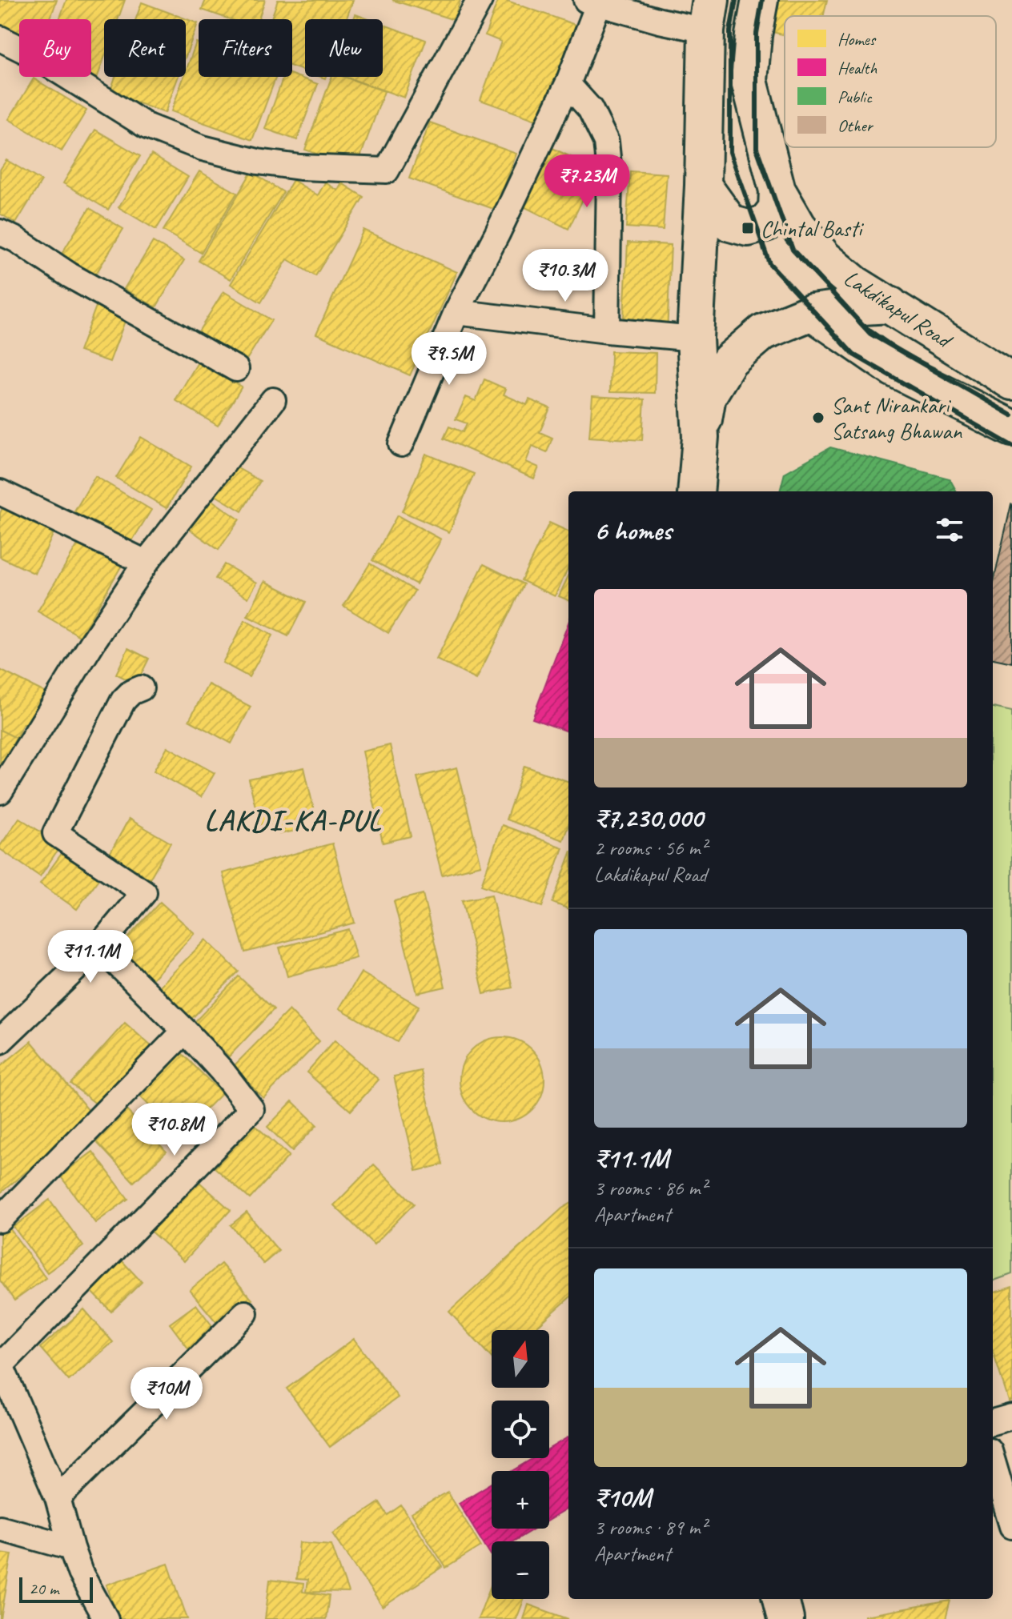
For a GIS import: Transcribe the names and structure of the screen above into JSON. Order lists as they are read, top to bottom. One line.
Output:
{"streets":{"highway":["Lakdikapul Road"]},"districts":["LAKDI-KA-PUL"],"places":{"transit":["Chintal Basti"],"other":["Sant Nirankari Satsang Bhawan"]},"legend":["Homes","Health","Public","Other"],"scale_bar":"20 m","north":"top","page":{"chip":["Buy","Rent","Filters","New"],"price":["₹7.23M","₹10.3M","₹9.5M","₹11.1M","₹10.8M","₹10M"],"heading":"6 homes","list":[{"name":"₹7,230,000","note":"2 rooms · 56 m² · Lakdikapul Road"},{"name":"₹11.1M","note":"3 rooms · 86 m² · Apartment"},{"name":"₹10M","note":"3 rooms · 89 m² · Apartment"}],"map_buttons":["+","−"],"scale":"20 m"}}
